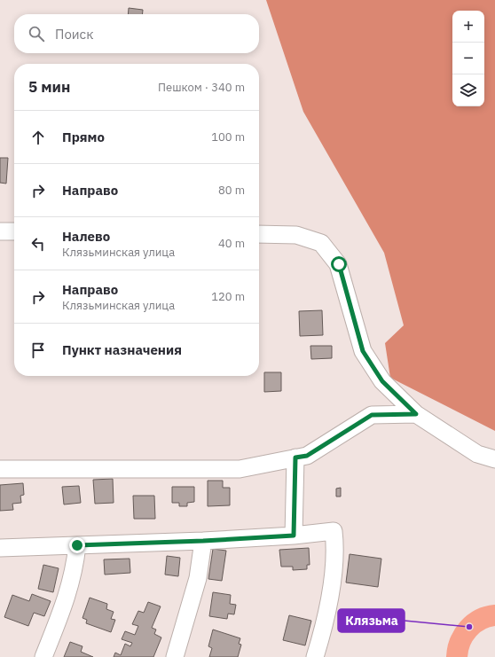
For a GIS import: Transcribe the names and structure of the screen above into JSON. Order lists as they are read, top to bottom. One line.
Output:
{"places":["Клязьма"],"page":{"map_buttons":["+","−"],"search":"Поиск","heading":["5 мин","Пешком · 340 m"],"list":[["Прямо","100 m"],["Направо","80 m"],["Налево","Клязьминская улица","40 m"],["Направо","Клязьминская улица","120 m"],"Пункт назначения"]}}
